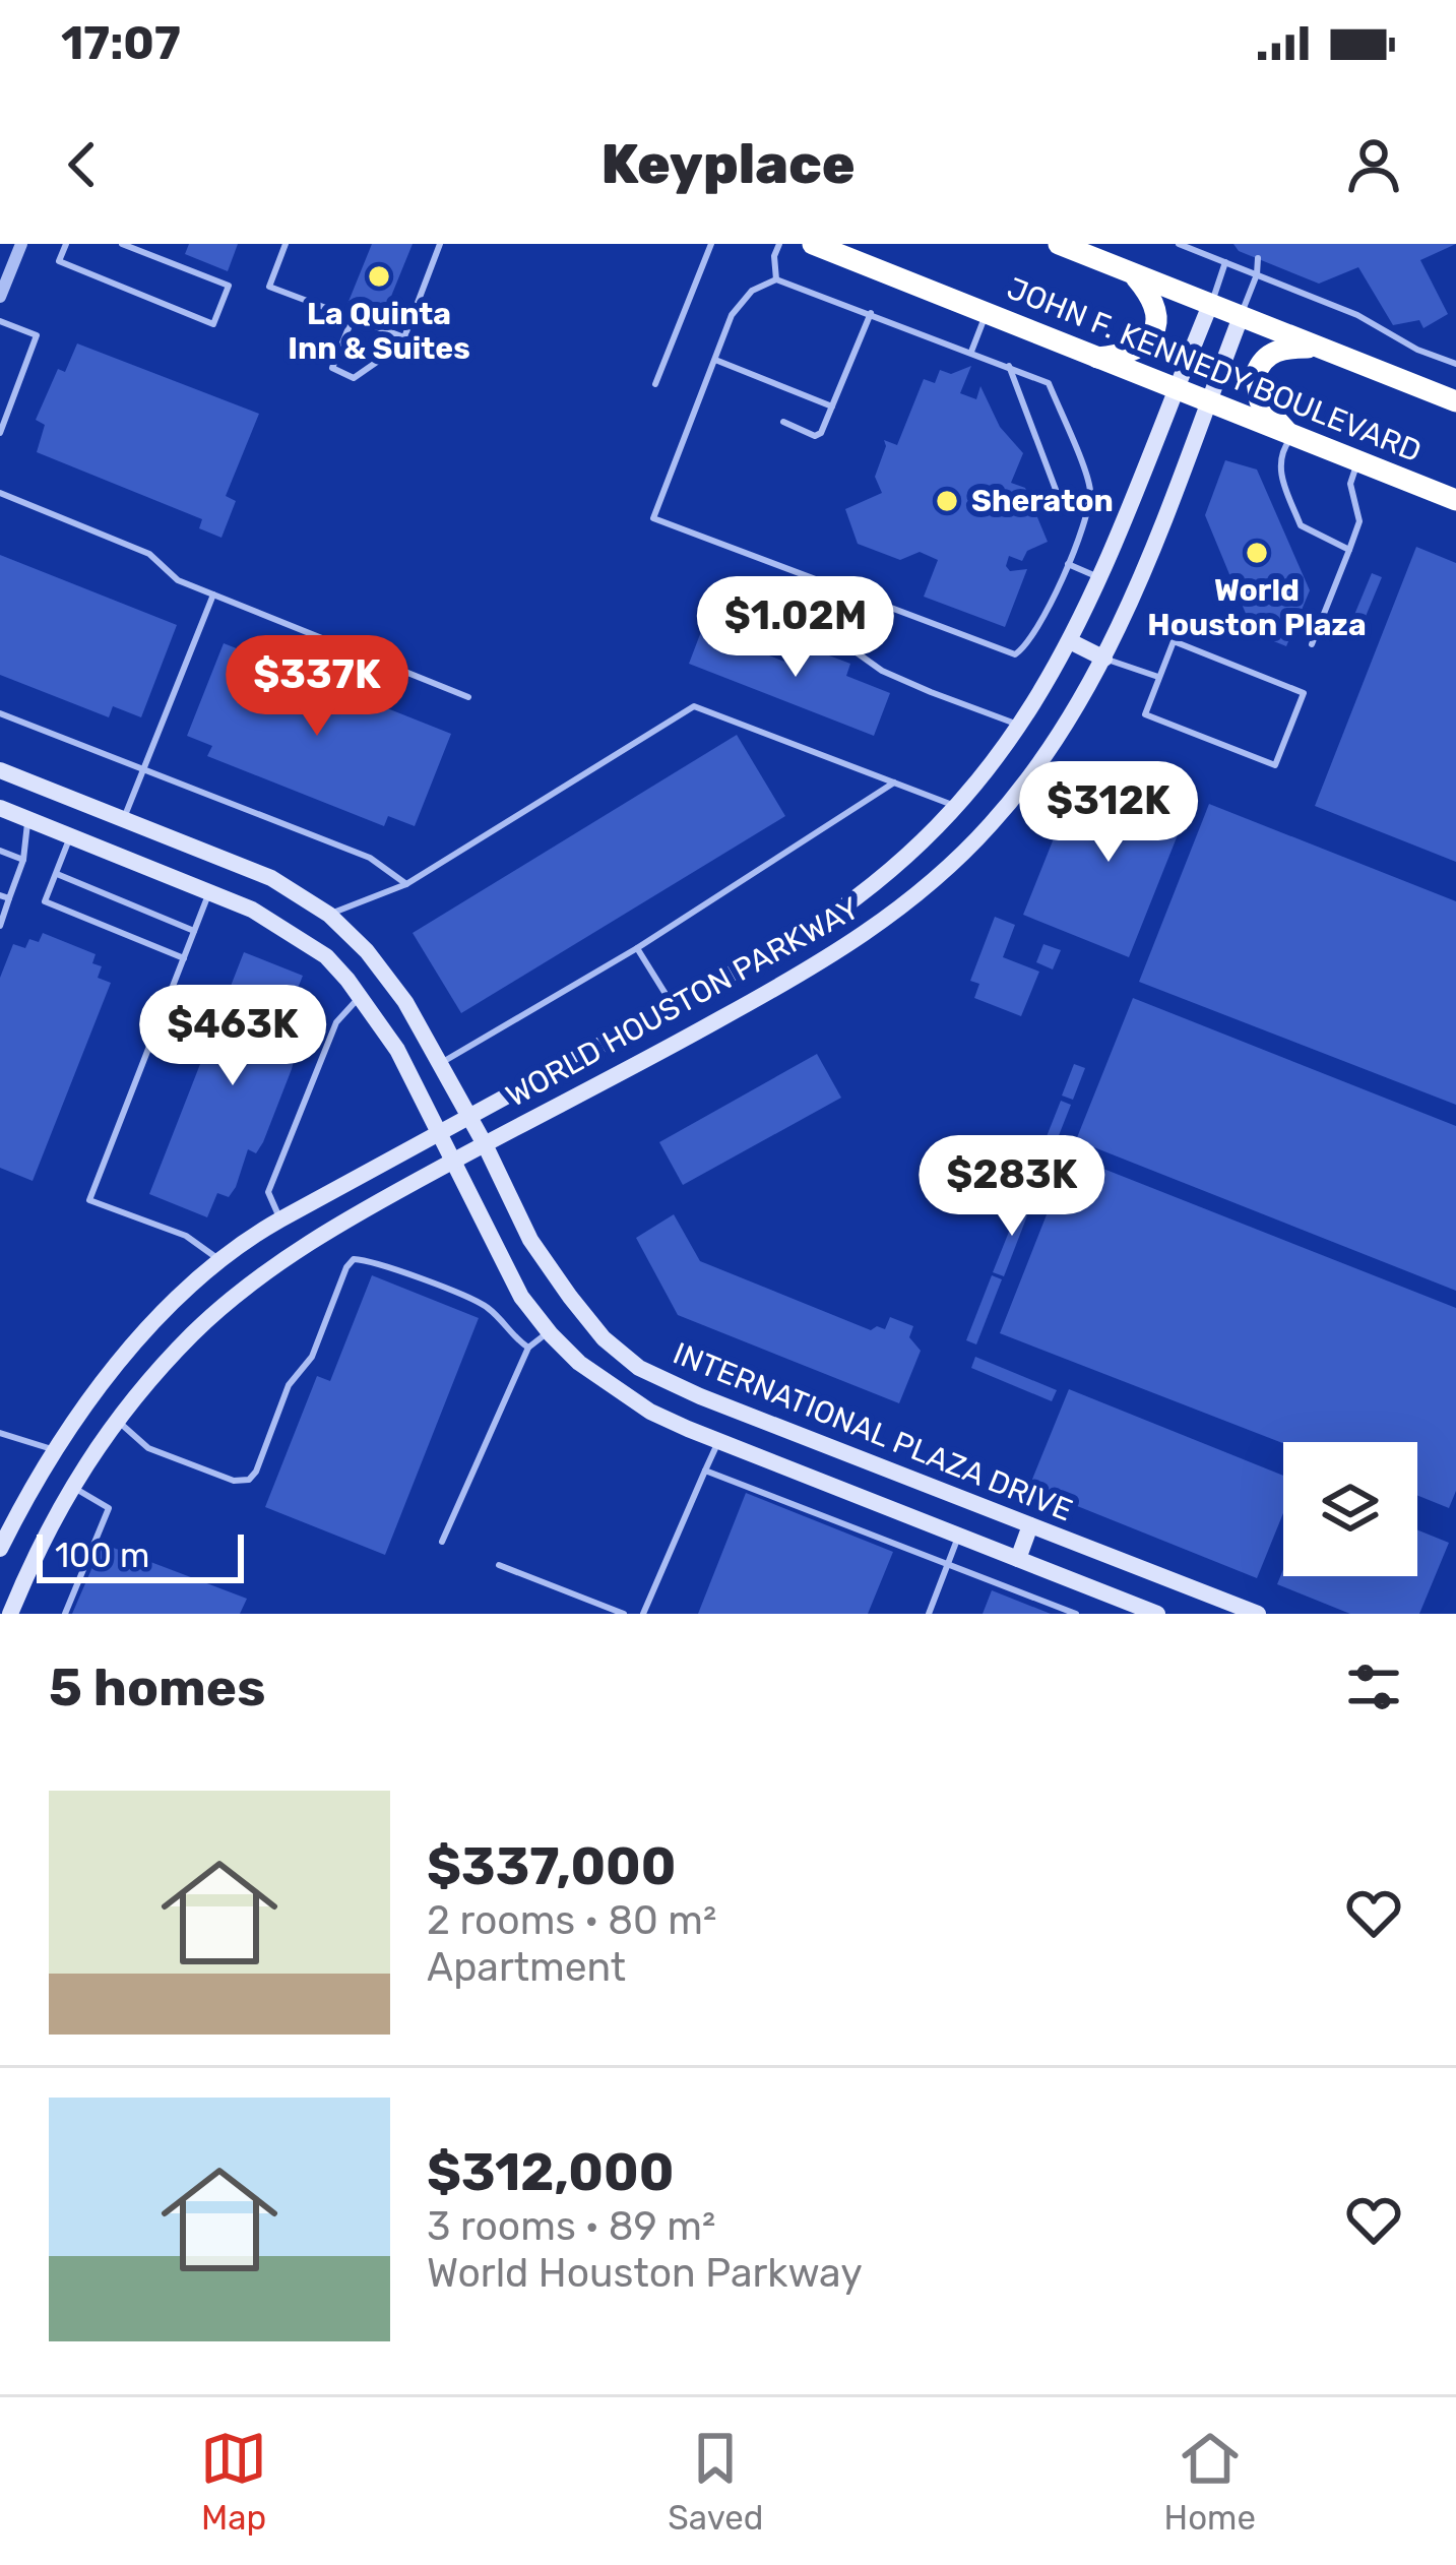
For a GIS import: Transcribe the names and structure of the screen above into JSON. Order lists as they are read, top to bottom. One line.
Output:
{"streets":{"highway":["JOHN F. KENNEDY BOULEVARD"],"street":["WORLD HOUSTON PARKWAY","INTERNATIONAL PLAZA DRIVE"]},"crossings":[["JOHN F. KENNEDY BOULEVARD","WORLD HOUSTON PARKWAY"],["WORLD HOUSTON PARKWAY","INTERNATIONAL PLAZA DRIVE"]],"places":["La Quinta Inn & Suites","Sheraton","World Houston Plaza"],"scale_bar":"100 m","page":{"status":"17:07","header":"Keyplace","price":["$1.02M","$337K","$312K","$463K","$283K"],"scale":"100 m","heading":"5 homes","list":[{"name":"$337,000","note":"2 rooms · 80 m² · Apartment"},{"name":"$312,000","note":"3 rooms · 89 m² · World Houston Parkway"}],"tabs":["Map","Saved","Home"]}}
